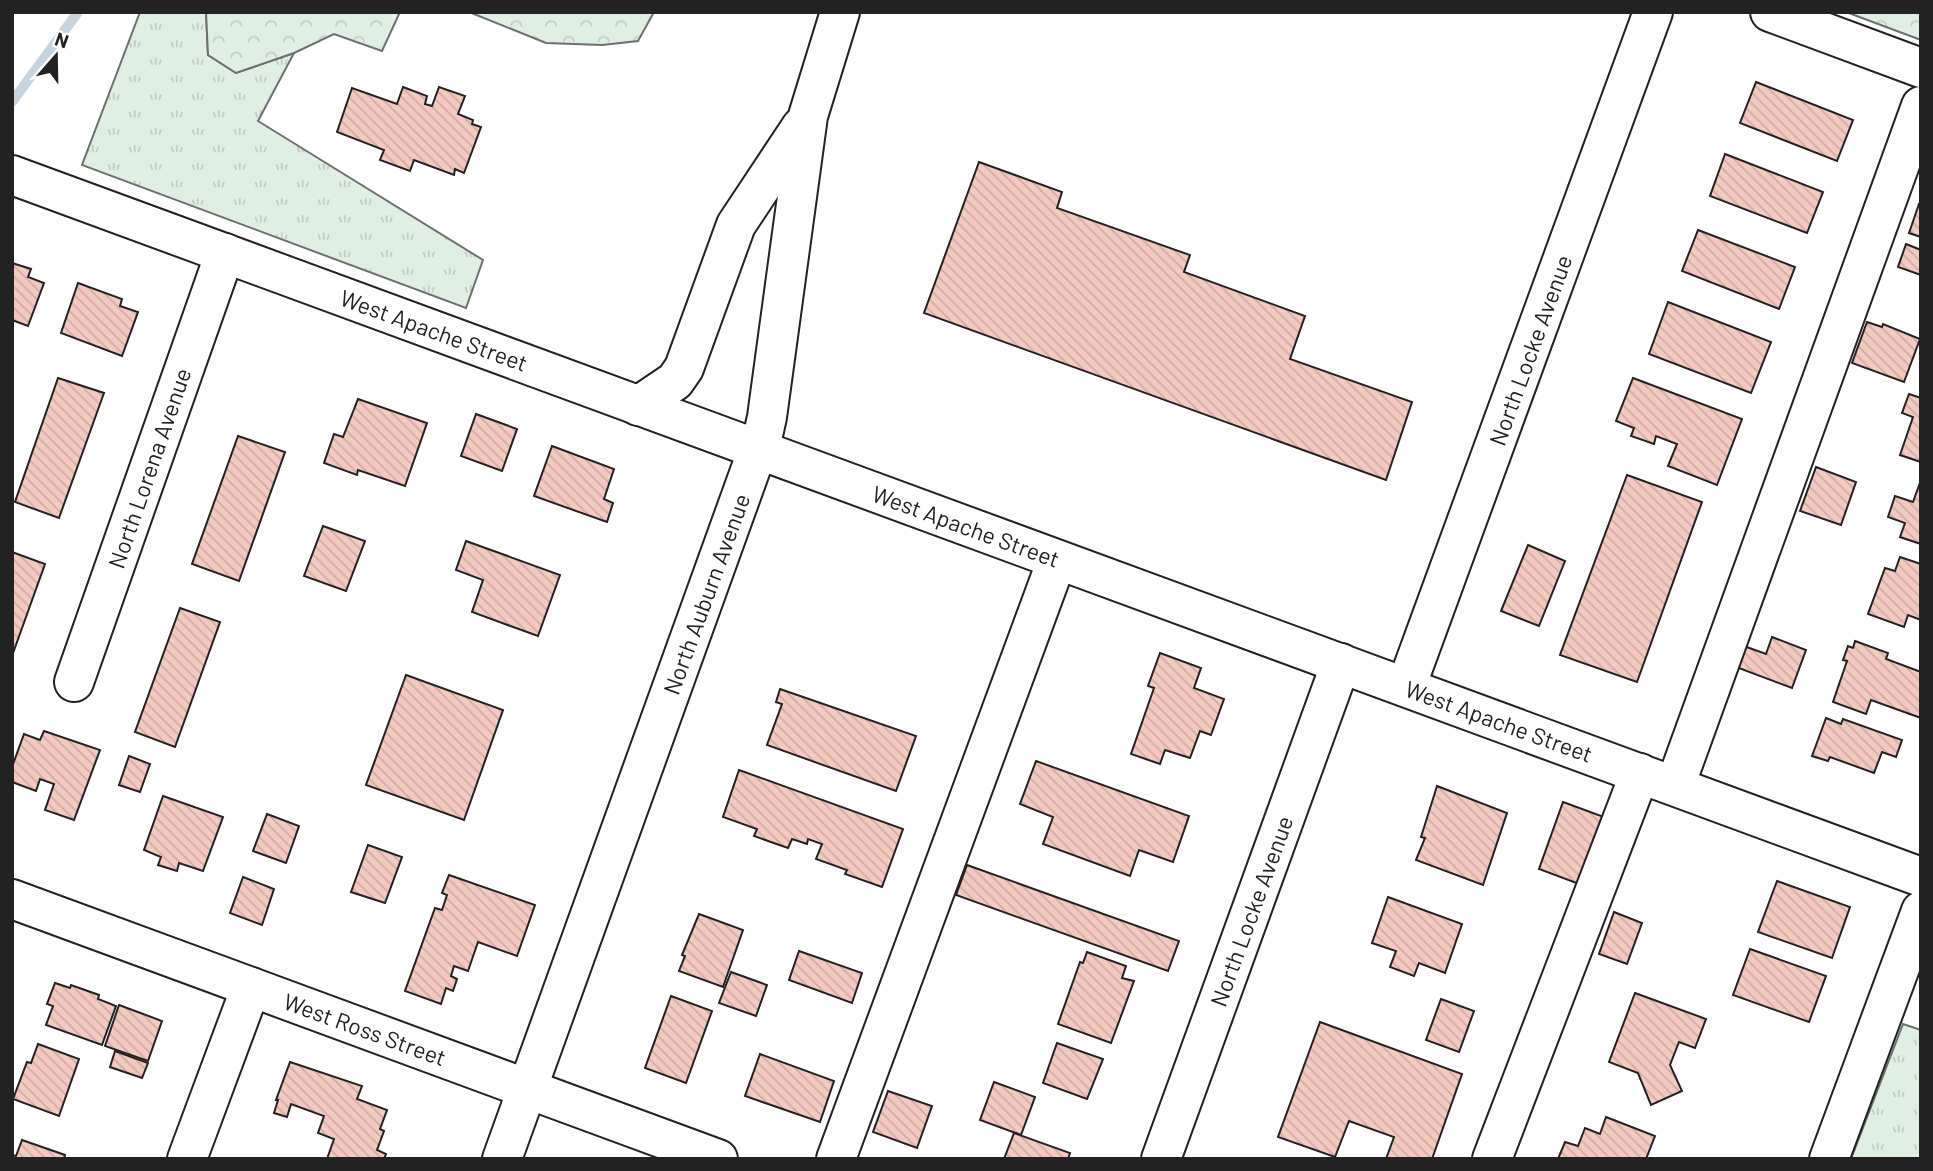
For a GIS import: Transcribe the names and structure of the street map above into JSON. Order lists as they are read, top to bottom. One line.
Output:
{"streets":{"main road":["West Apache Street","North Locke Avenue","North Lorena Avenue","North Auburn Avenue","West Ross Street"]},"crossings":[["West Apache Street","North Locke Avenue"],["West Apache Street","North Lorena Avenue"],["West Apache Street","North Auburn Avenue"],["North Auburn Avenue","West Ross Street"]],"north":"top"}
